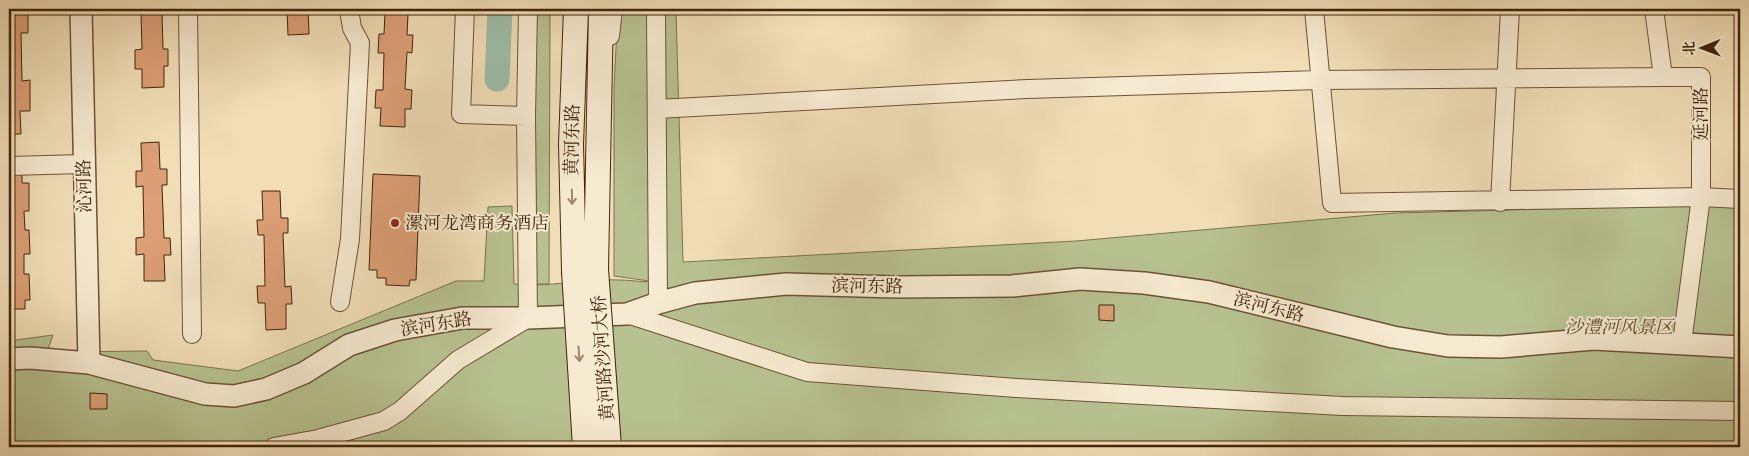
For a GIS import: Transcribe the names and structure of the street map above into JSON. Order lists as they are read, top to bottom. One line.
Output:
{"streets":{"main road":["黄河东路","黄河路沙河大桥"],"street":["延河路","沁河路","滨河东路"]},"crossings":[["黄河东路","黄河路沙河大桥"],["沁河路","滨河东路"]],"parks":["沙澧河风景区"],"places":["漯河龙湾商务酒店"],"north":"left"}
